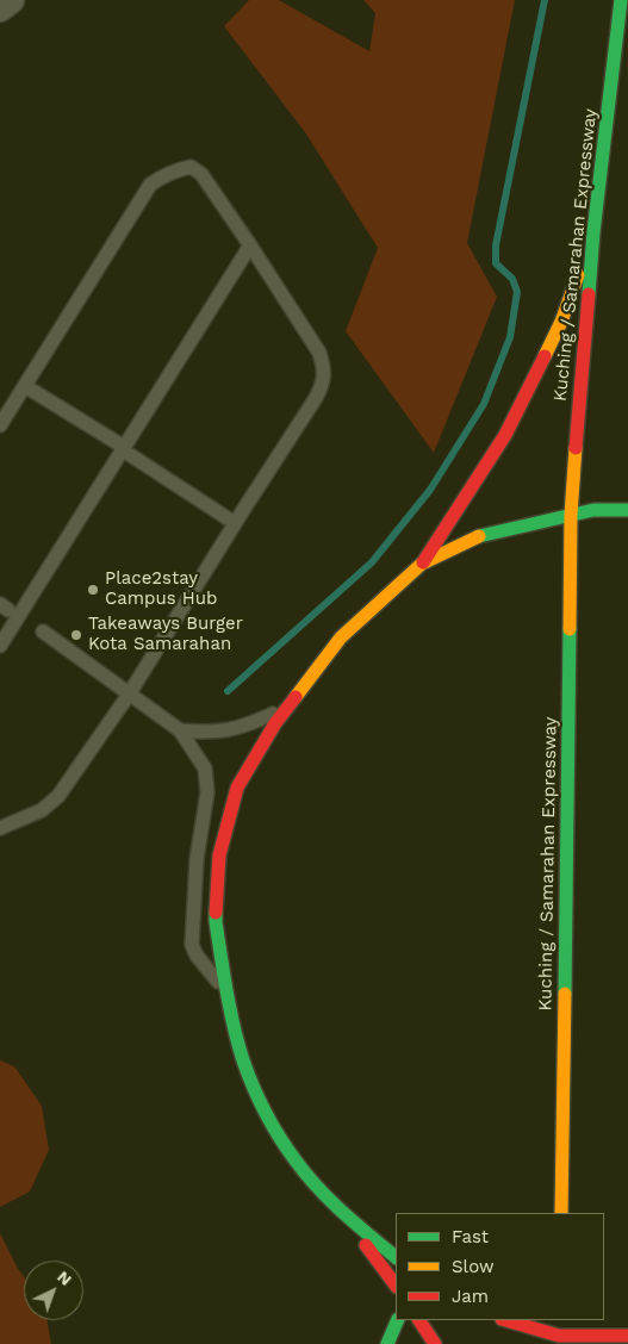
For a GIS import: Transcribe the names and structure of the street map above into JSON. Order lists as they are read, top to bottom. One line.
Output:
{"streets":{"main road":["Kuching / Samarahan Expressway"]},"places":["Place2stay Campus Hub","Takeaways Burger Kota Samarahan"],"legend":["Fast","Slow","Jam"],"north":"top right"}
